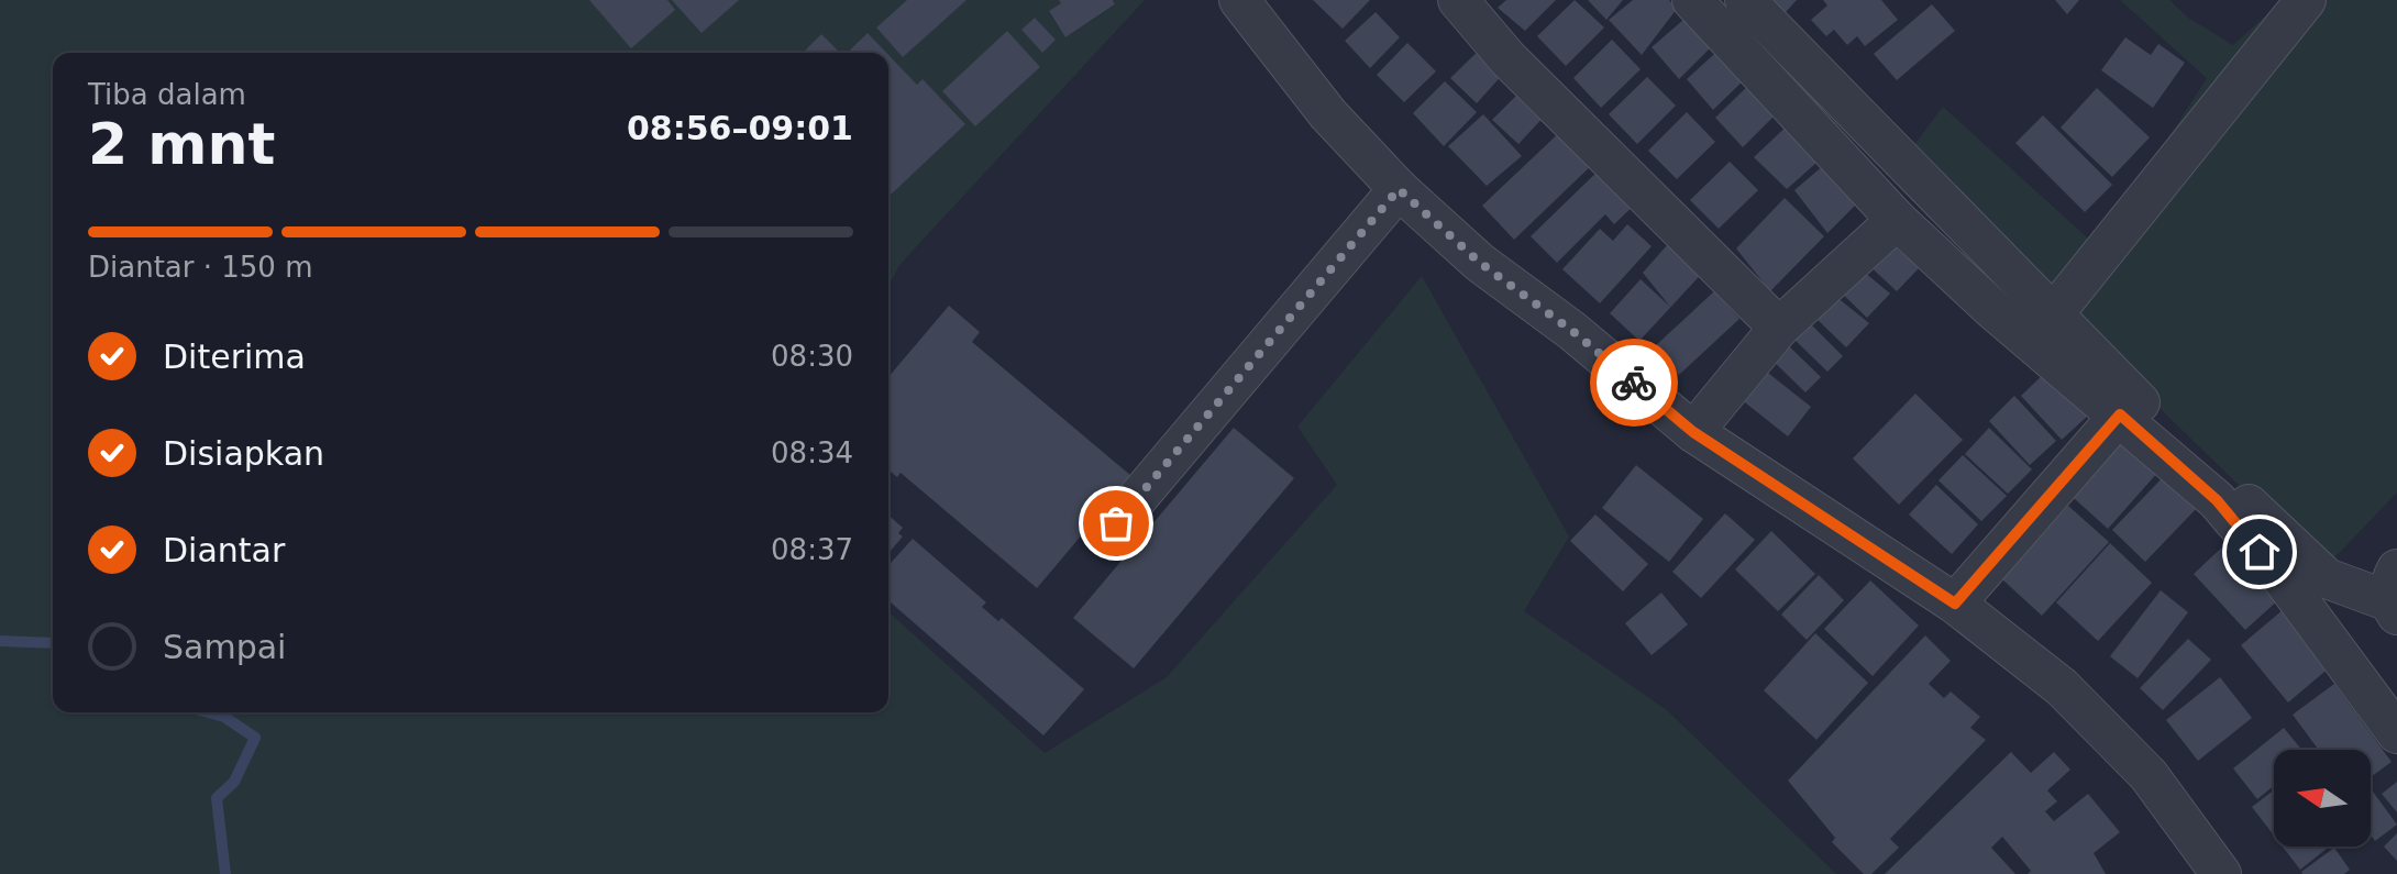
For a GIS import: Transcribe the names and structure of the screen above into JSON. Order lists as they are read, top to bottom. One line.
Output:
{"north":"left","page":{"heading":["2 mnt","Tiba dalam","08:56–09:01"],"bar":"Diantar · 150 m","list":[["Diterima","08:30"],["Disiapkan","08:34"],["Diantar","08:37"],"Sampai"]}}
